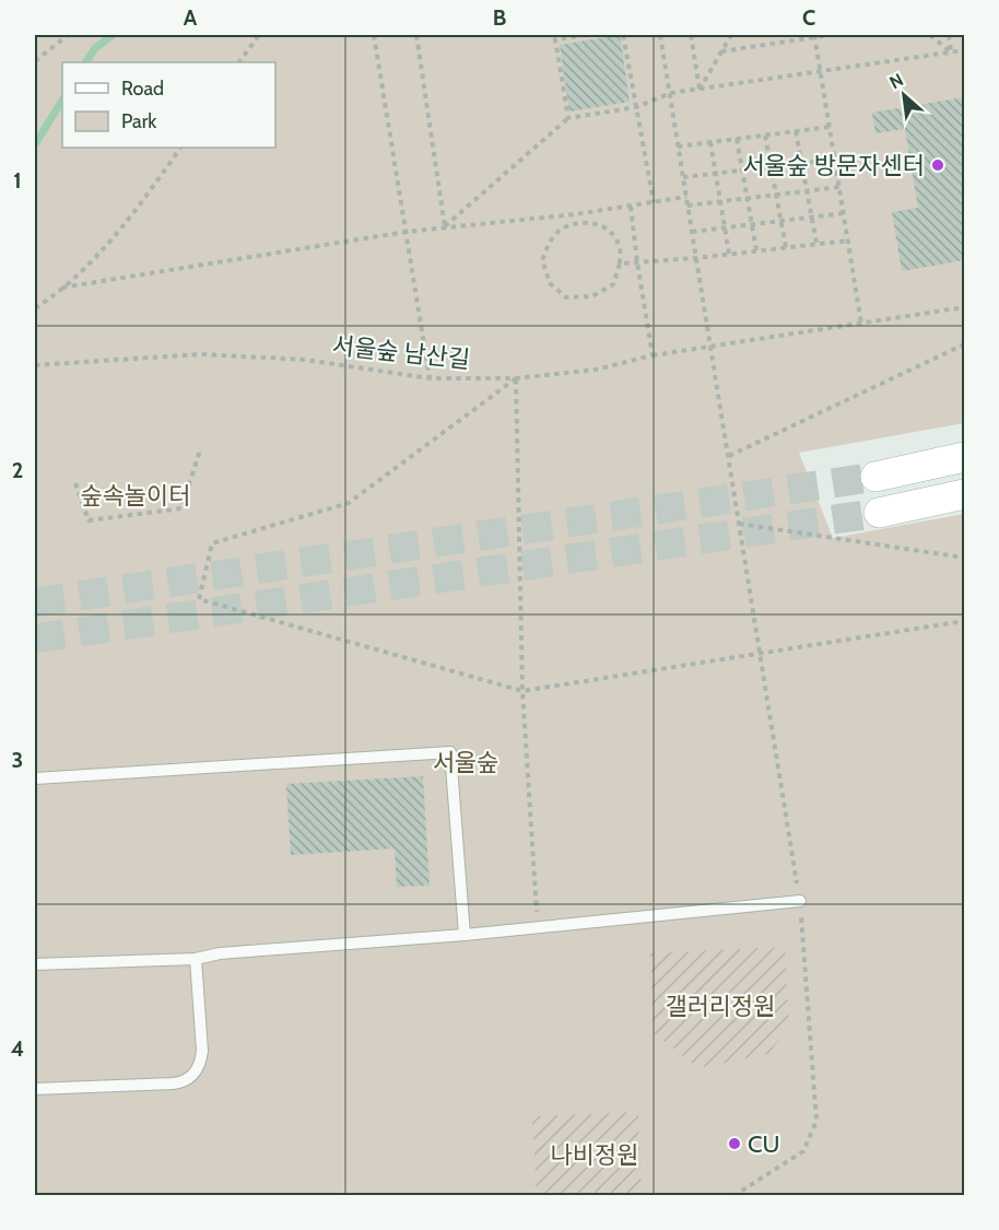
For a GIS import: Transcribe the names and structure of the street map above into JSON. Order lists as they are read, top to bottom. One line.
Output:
{"streets":{"path":["서울숲 남산길"]},"parks":["숲속놀이터","서울숲","갤러리정원","나비정원"],"places":["서울숲 방문자센터","CU"],"legend":["Road","Park"],"north":"top left","grid":{"columns":["A","B","C"],"rows":["1","2","3","4"]}}
